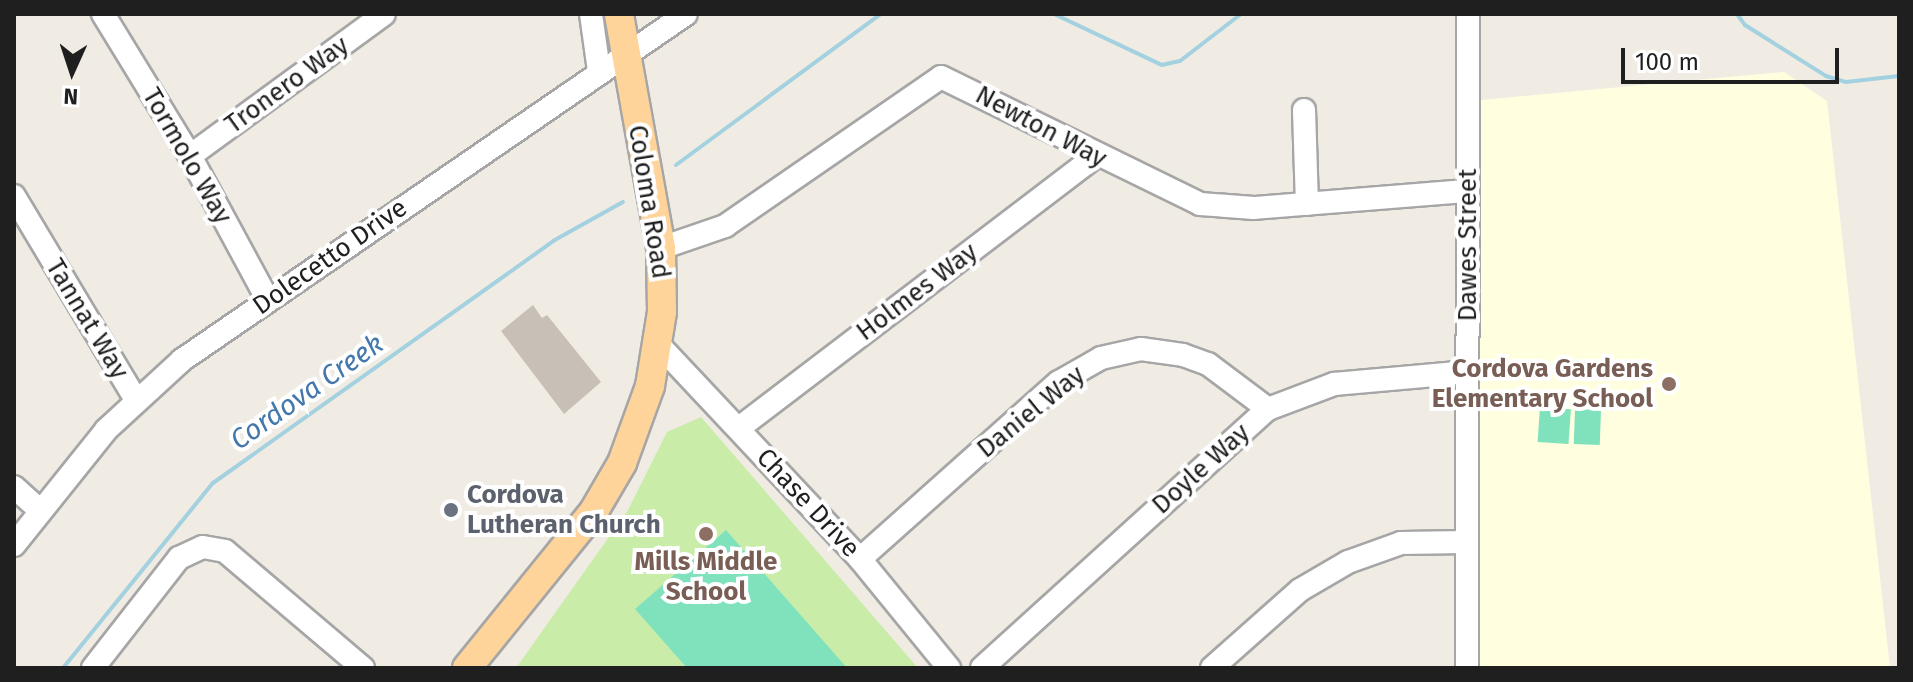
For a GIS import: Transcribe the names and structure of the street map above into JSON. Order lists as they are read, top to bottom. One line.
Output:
{"streets":{"main road":["Coloma Road"],"street":["Tronero Way","Newton Way","Tormolo Way","Dawes Street","Dolecetto Drive","Holmes Way","Tannat Way","Daniel Way","Doyle Way","Chase Drive"]},"crossings":[["Tronero Way","Tormolo Way"],["Newton Way","Coloma Road"],["Newton Way","Dawes Street"],["Newton Way","Holmes Way"],["Tormolo Way","Dolecetto Drive"],["Coloma Road","Dolecetto Drive"],["Coloma Road","Chase Drive"],["Dawes Street","Doyle Way"],["Dolecetto Drive","Tannat Way"],["Holmes Way","Chase Drive"],["Daniel Way","Doyle Way"],["Daniel Way","Chase Drive"]],"water":["Cordova Creek"],"places":["Cordova Gardens Elementary School","Cordova Lutheran Church","Mills Middle School"],"scale_bar":"100 m","north":"bottom"}
